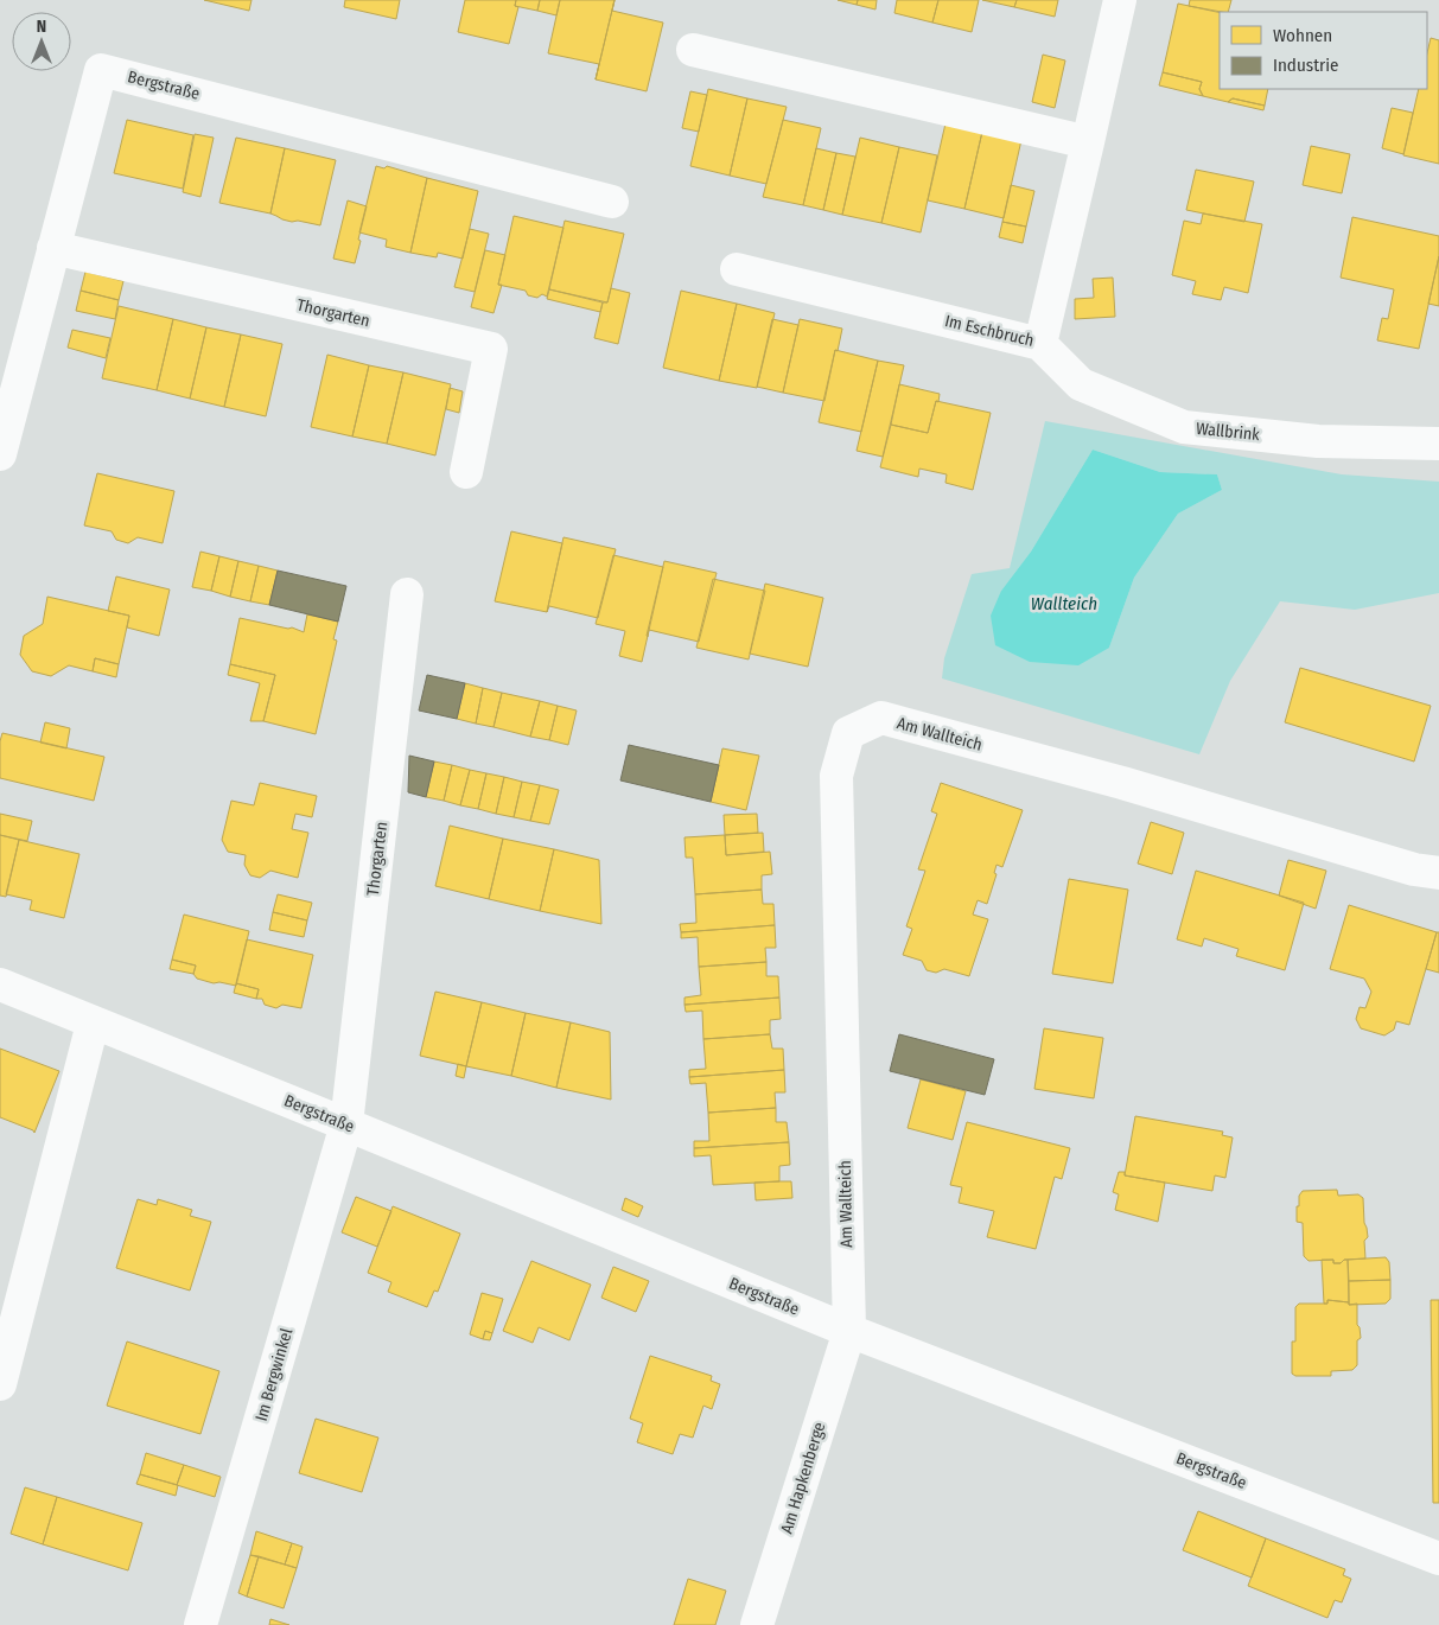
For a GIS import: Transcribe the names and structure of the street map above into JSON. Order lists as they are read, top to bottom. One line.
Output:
{"streets":{"street":["Bergstraße","Thorgarten","Im Eschbruch","Wallbrink","Am Wallteich","Im Bergwinkel","Am Hapkenberge"]},"crossings":[["Bergstraße","Thorgarten"],["Bergstraße","Am Wallteich"],["Bergstraße","Im Bergwinkel"],["Bergstraße","Am Hapkenberge"],["Thorgarten","Im Bergwinkel"],["Im Eschbruch","Wallbrink"],["Am Wallteich","Am Hapkenberge"]],"water":["Wallteich"],"legend":["Wohnen","Industrie"],"north":"top"}
